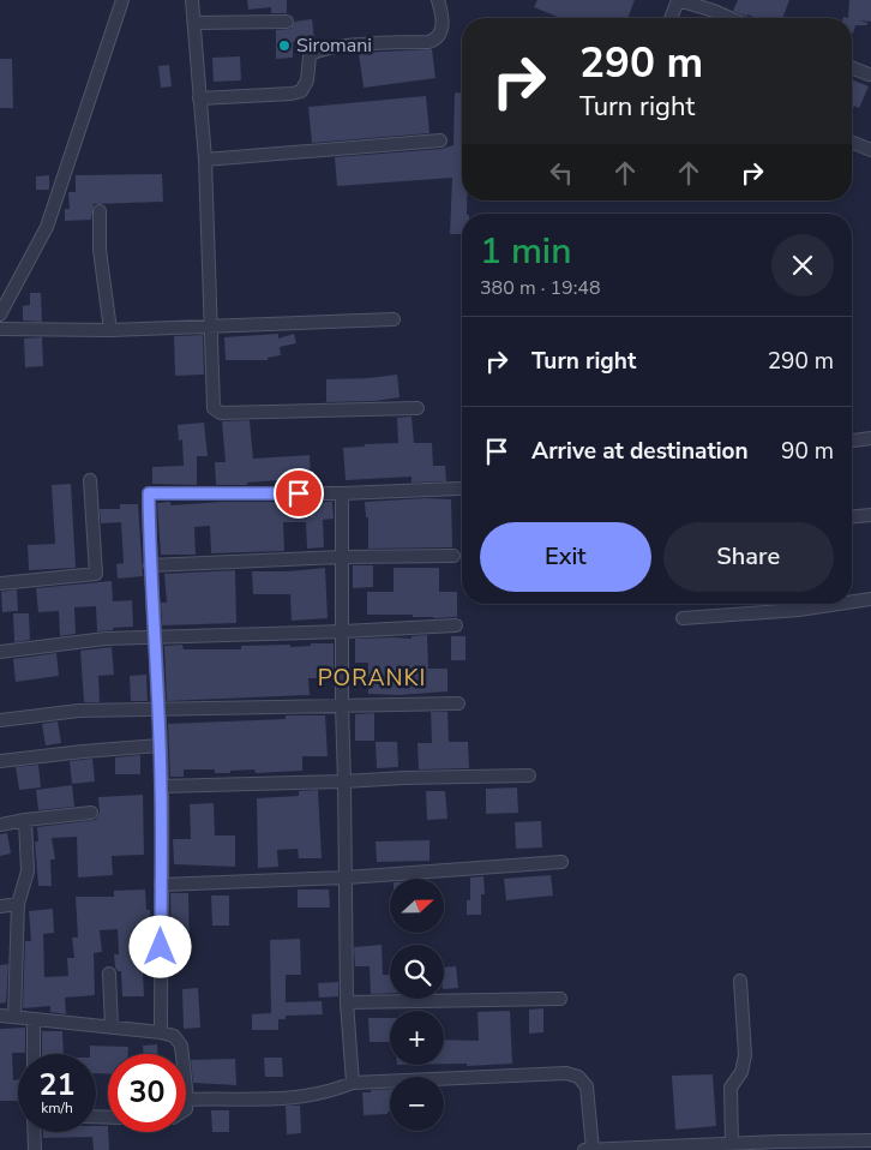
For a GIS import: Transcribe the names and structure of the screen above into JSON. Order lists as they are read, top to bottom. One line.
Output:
{"districts":["PORANKI"],"places":["Siromani"],"north":"right","page":{"turn":["290 m","Turn right"],"heading":["1 min","380 m · 19:48"],"list":[{"name":"Turn right","value":"290 m"},{"name":"Arrive at destination","value":"90 m"}],"buttons":["Exit","Share"],"map_buttons":["+","−"],"speed":"21 km/h","limit":"30"}}
